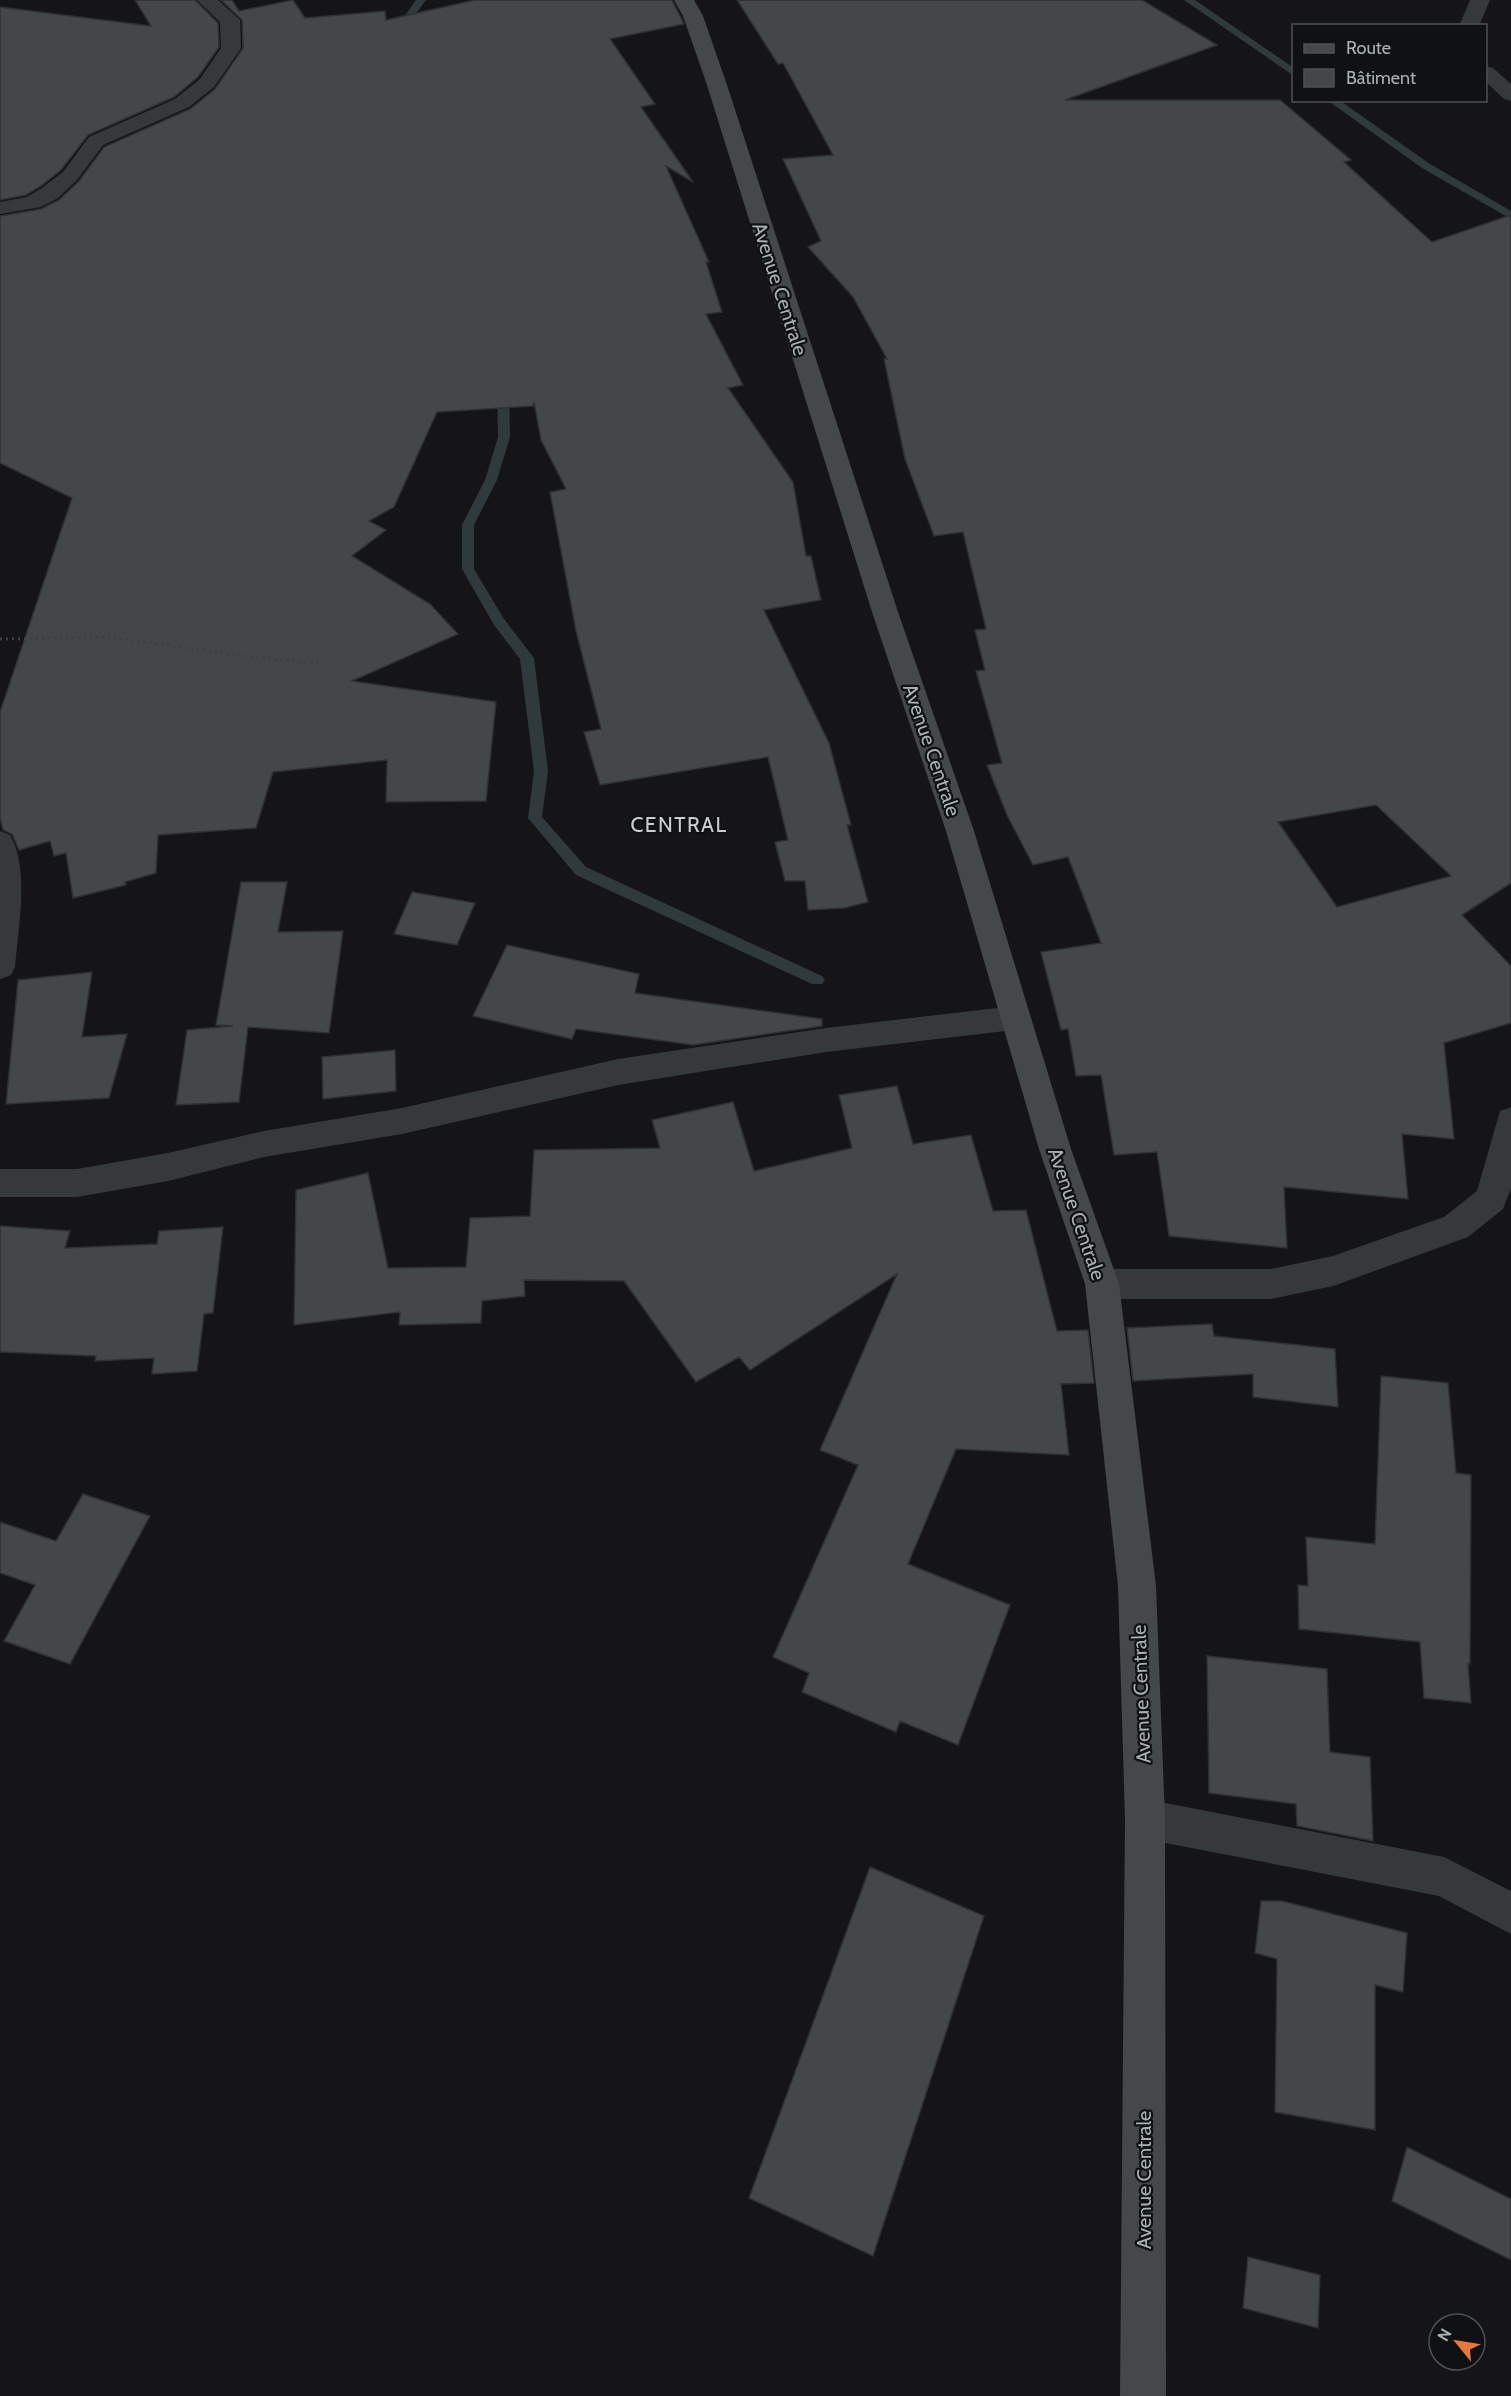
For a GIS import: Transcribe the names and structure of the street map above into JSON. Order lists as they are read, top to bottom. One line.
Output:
{"streets":{"street":["Avenue Centrale"]},"districts":["CENTRAL"],"legend":["Route","Bâtiment"],"north":"top left"}
